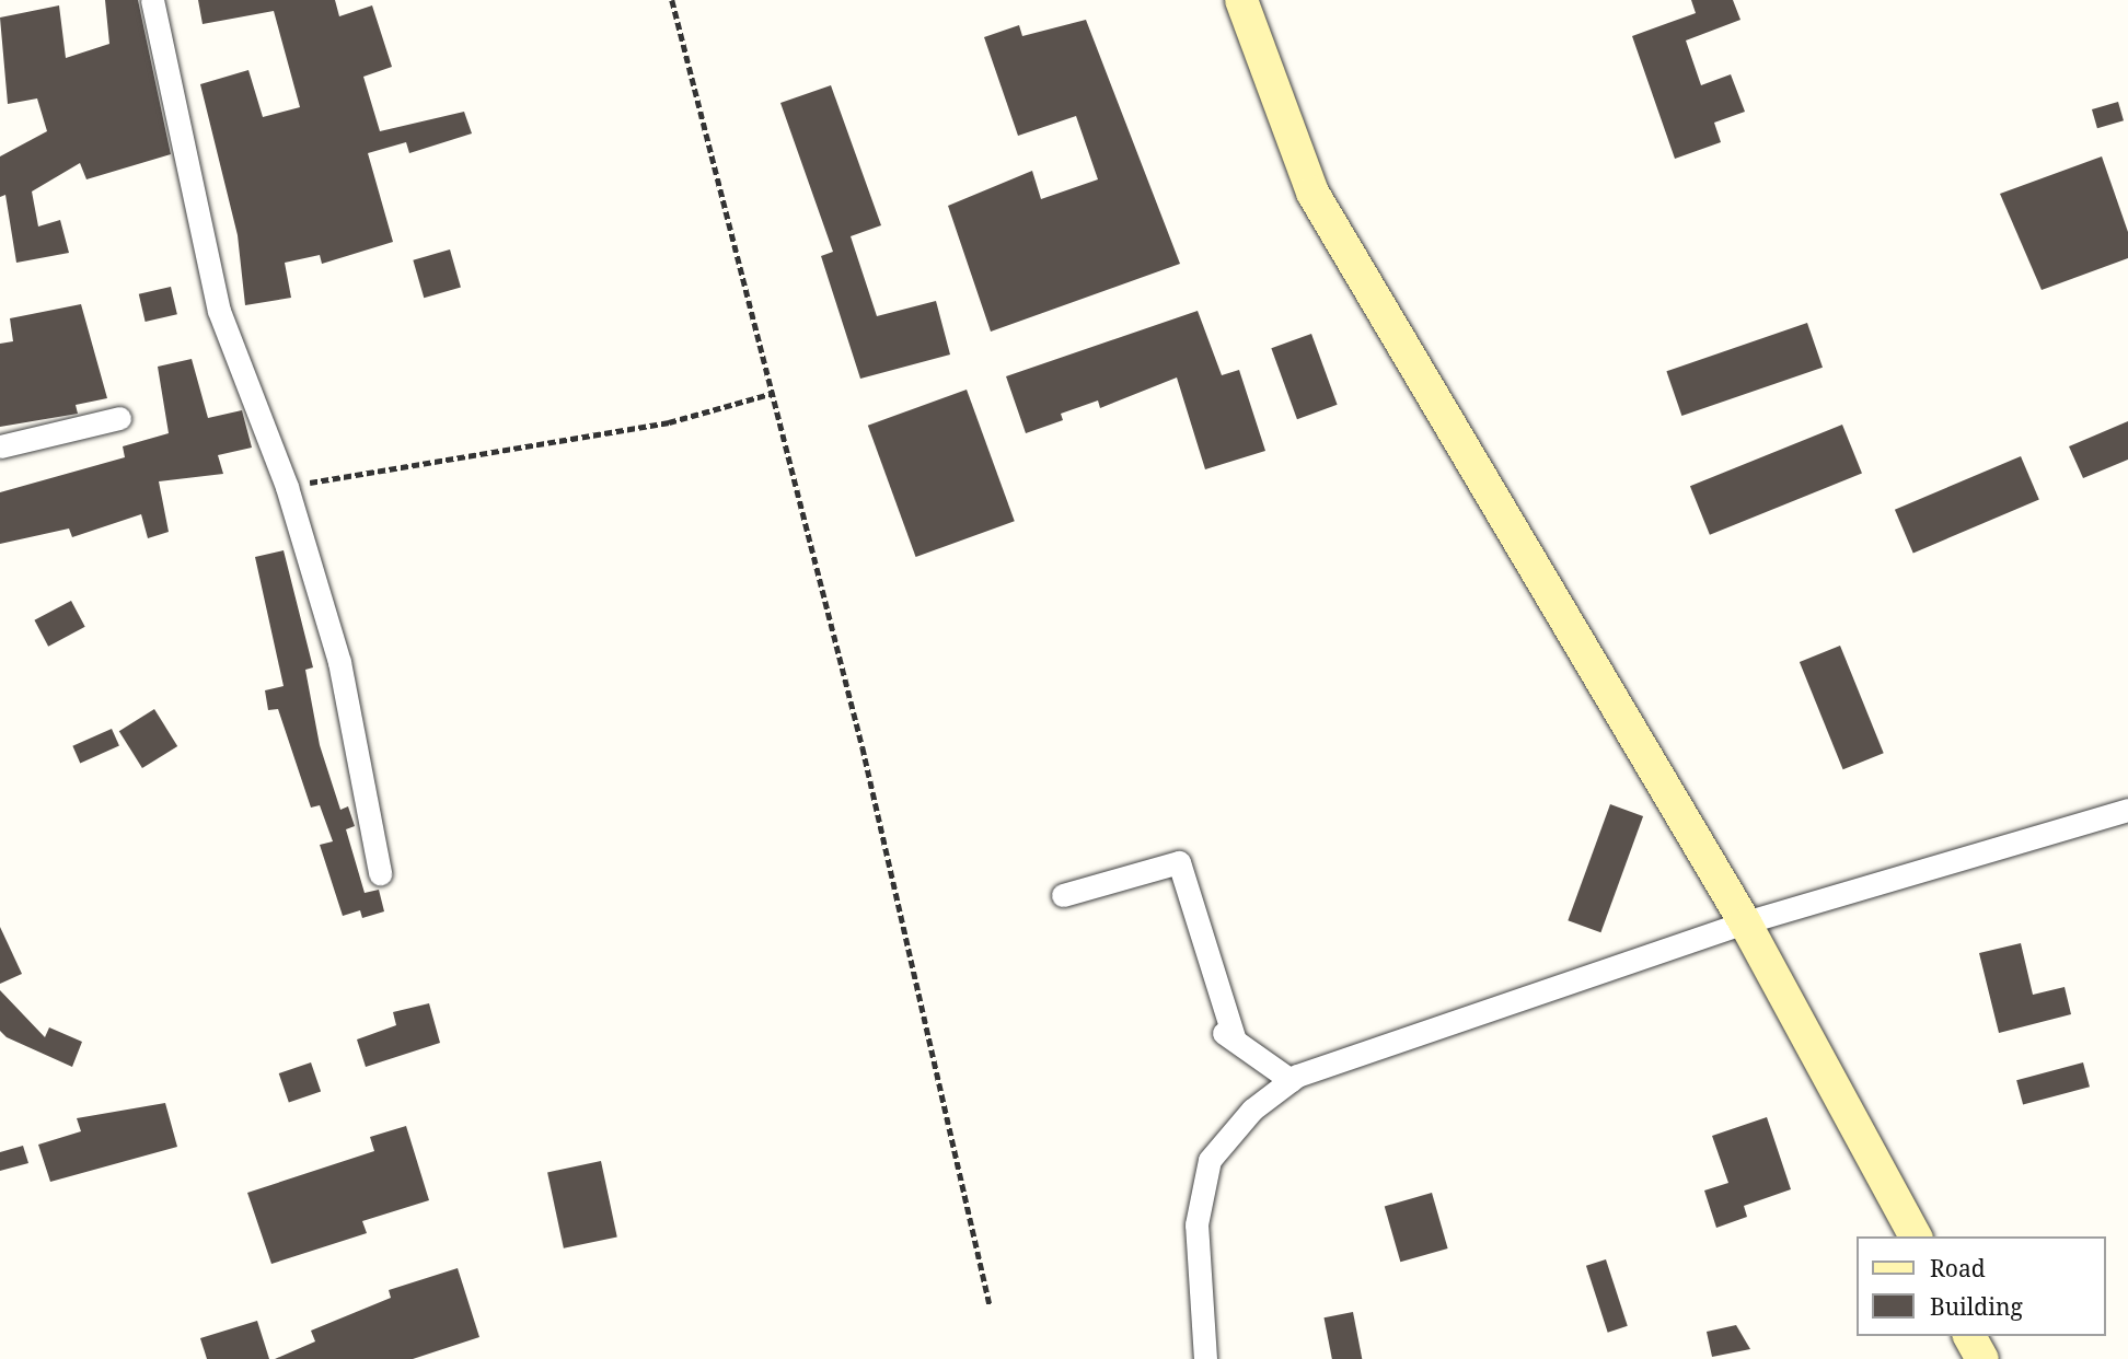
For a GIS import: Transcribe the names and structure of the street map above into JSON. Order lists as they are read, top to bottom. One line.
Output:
{"legend":["Road","Building"]}
